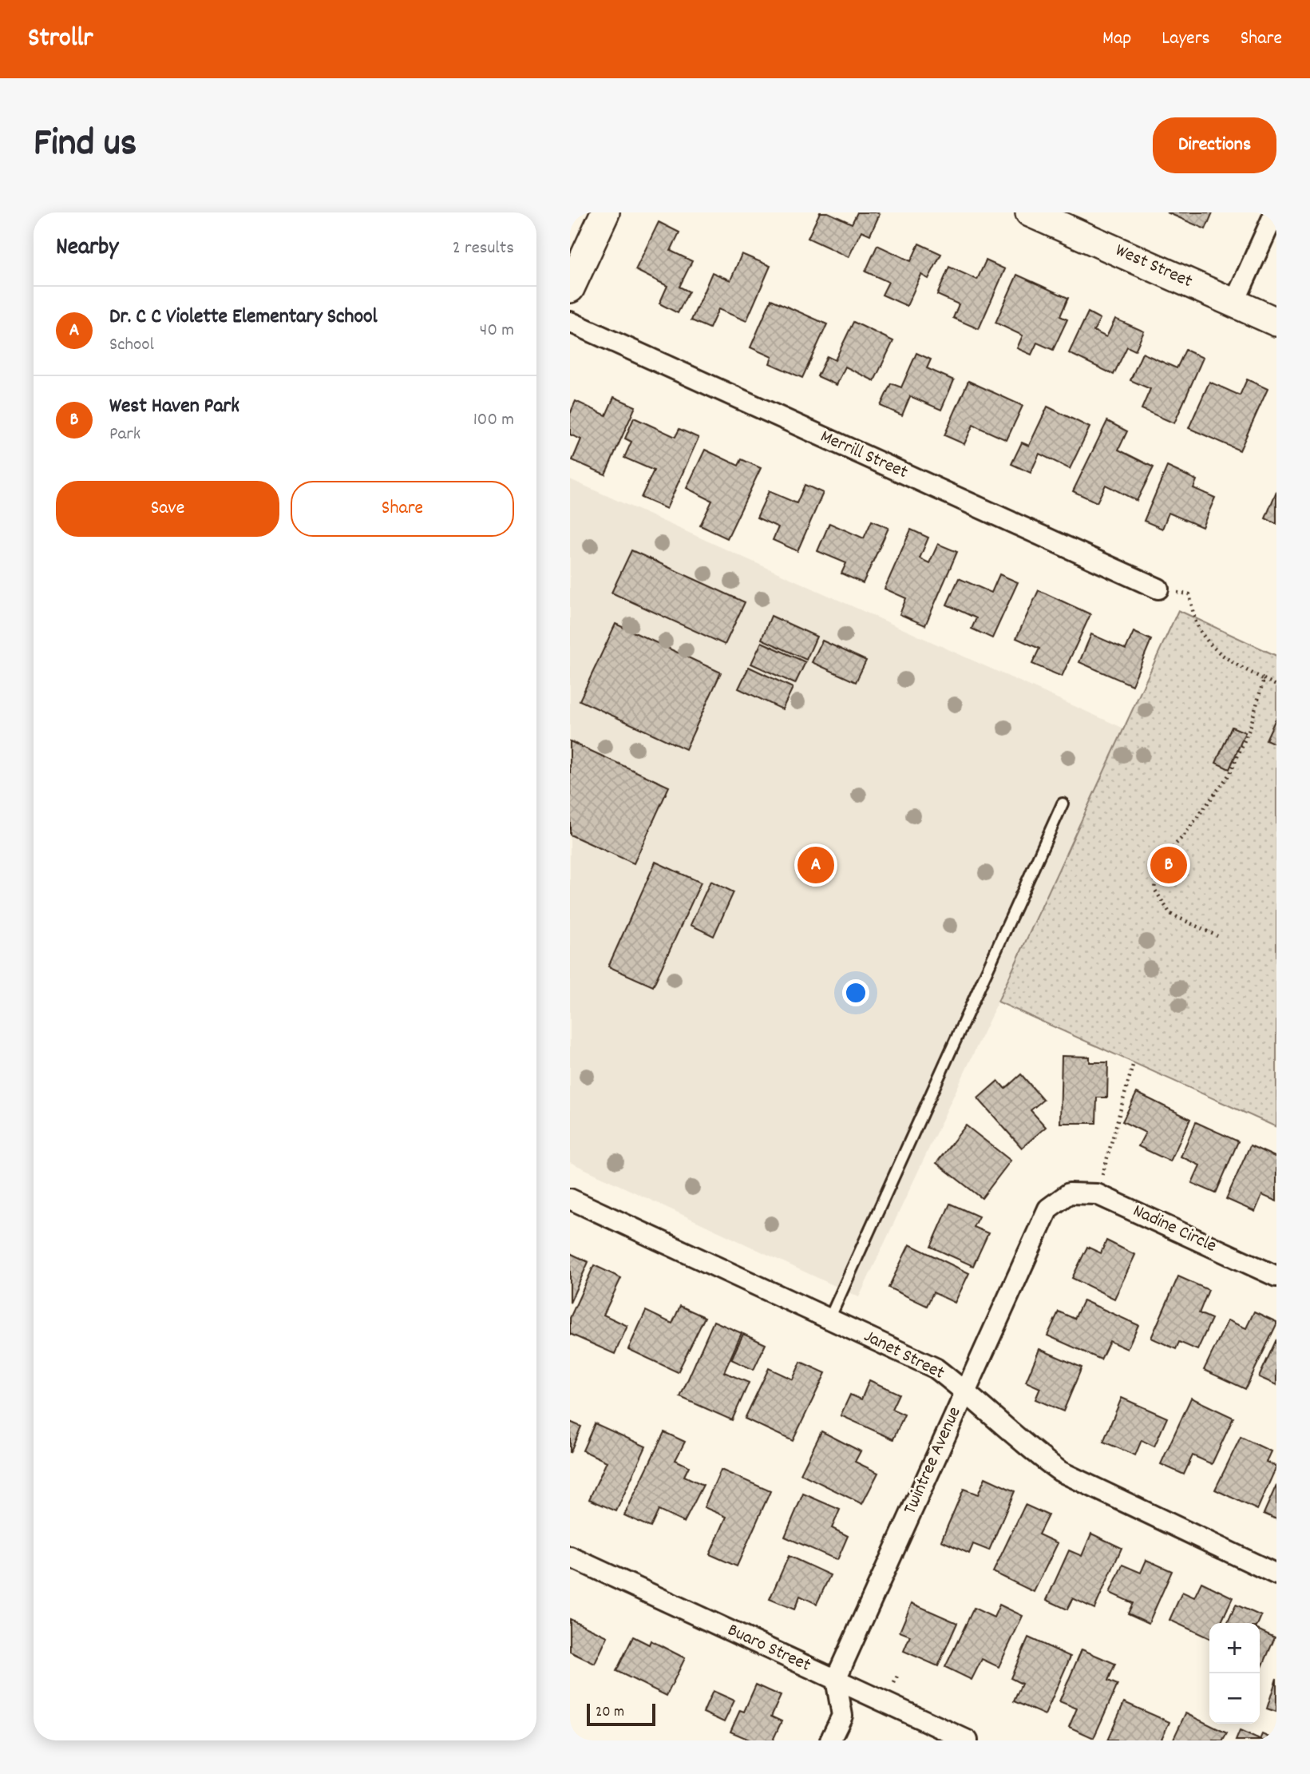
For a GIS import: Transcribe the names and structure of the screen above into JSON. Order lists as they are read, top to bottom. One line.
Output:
{"streets":{"main road":["West Street"],"street":["Merrill Street","Nadine Circle","Janet Street","Twintree Avenue","Buaro Street"]},"crossings":[["Nadine Circle","Twintree Avenue"],["Janet Street","Twintree Avenue"],["Twintree Avenue","Buaro Street"]],"scale_bar":"20 m","page":{"header":"Strollr","nav":["Map","Layers","Share"],"title":"Find us","buttons":["Directions",["Save","Share"]],"heading":["Nearby","2 results"],"list":[{"mark":"A","name":"Dr. C C Violette Elementary School","note":"School","value":"40 m"},{"mark":"B","name":"West Haven Park","note":"Park","value":"100 m"}],"pins":["A","B"],"map_buttons":["+","−"],"scale":"20 m"}}
